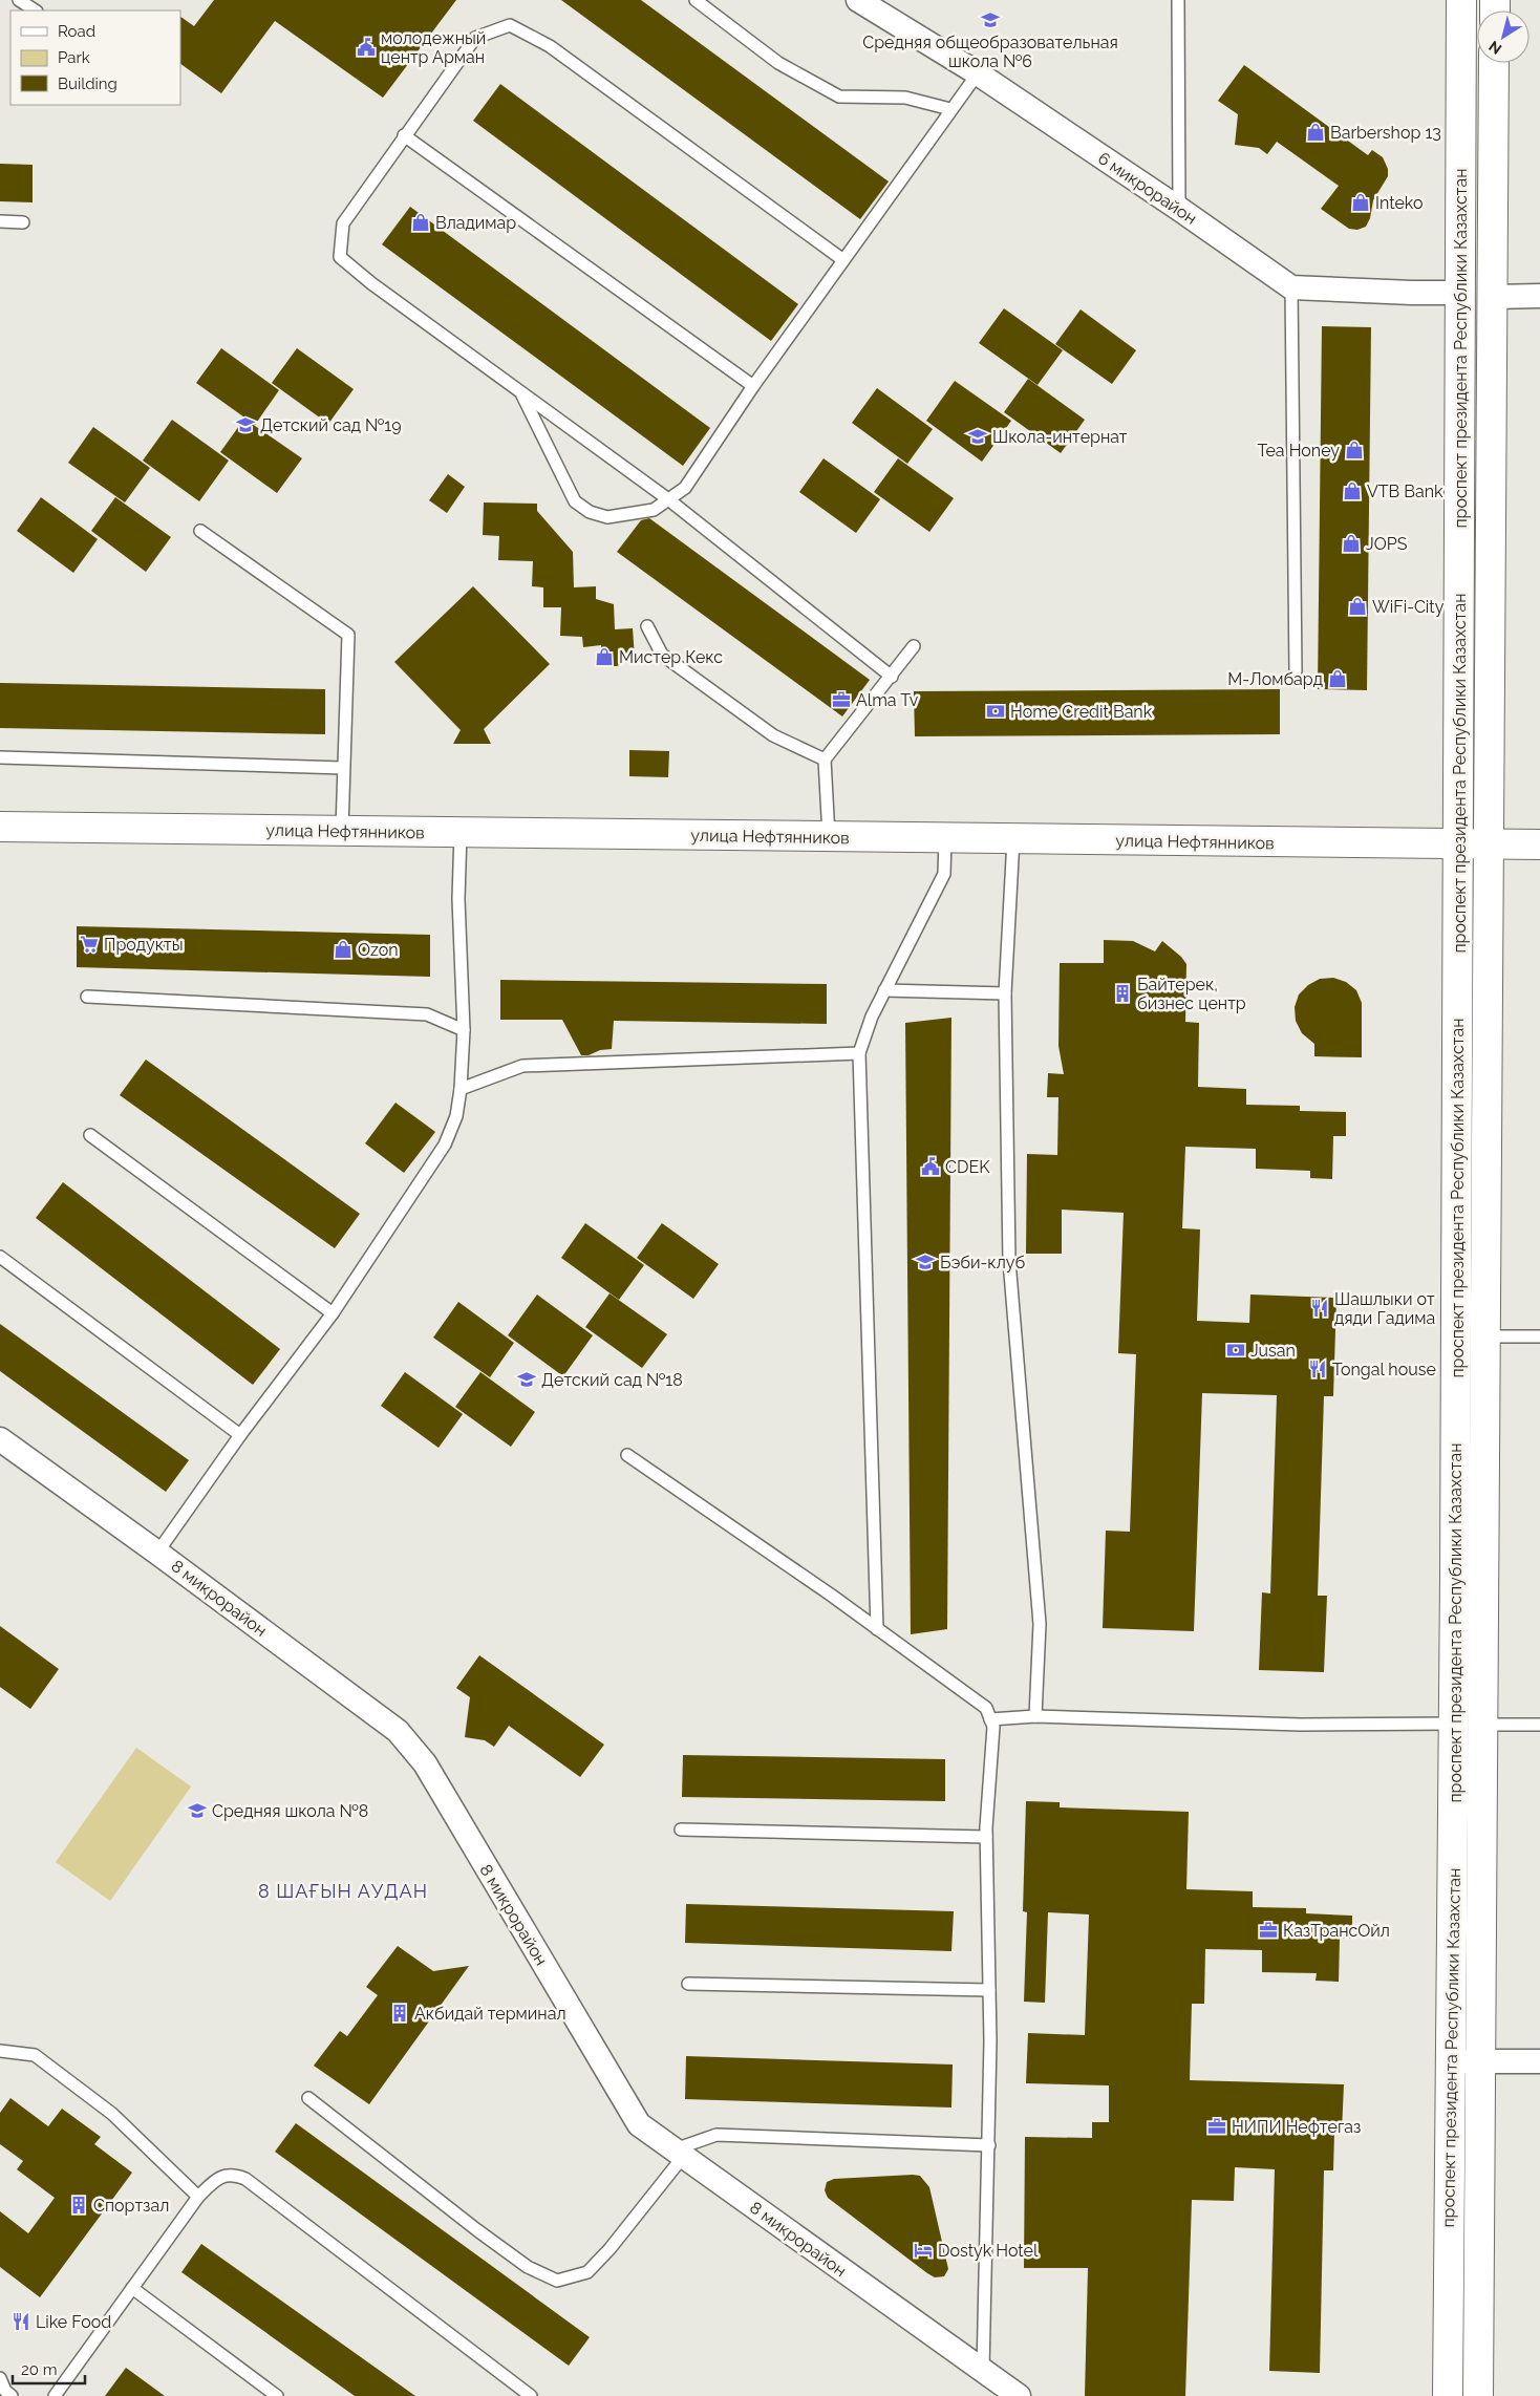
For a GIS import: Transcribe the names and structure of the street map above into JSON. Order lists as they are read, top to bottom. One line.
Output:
{"streets":{"main road":["проспект президента Республики Казахстан","улица Нефтянников"],"street":["6 микрорайон","8 микрорайон"]},"crossings":[["проспект президента Республики Казахстан","улица Нефтянников"]],"districts":["8 ШАҒЫН АУДАН"],"places":{"school or university":["Средняя общеобразовательная школа №6","Детский сад №19","Школа-интернат","Бэби-клуб","Детский сад №18","Средняя школа №8"],"public building":["молодежный центр Арман","CDEK"],"shop":["Barbershop 13","Inteko","Владимар","Tea Honey","VTB Bank","JOPS","WiFi-City","Мистер Кекс","М-Ломбард","Ozon"],"office":["Alma Tv","КазТрансОйл","НИПИ Нефтегаз"],"bank":["Home Credit Bank","Jusan"],"supermarket":["Продукты"],"building":["Байтерек, бизнес центр","Акбидай терминал","Спортзал"],"restaurant":["Шашлыки от дяди Гадима","Tongal house","Like Food"],"hotel":["Dostyk Hotel"]},"legend":["Road","Park","Building"],"scale_bar":"20 m","north":"bottom left"}
